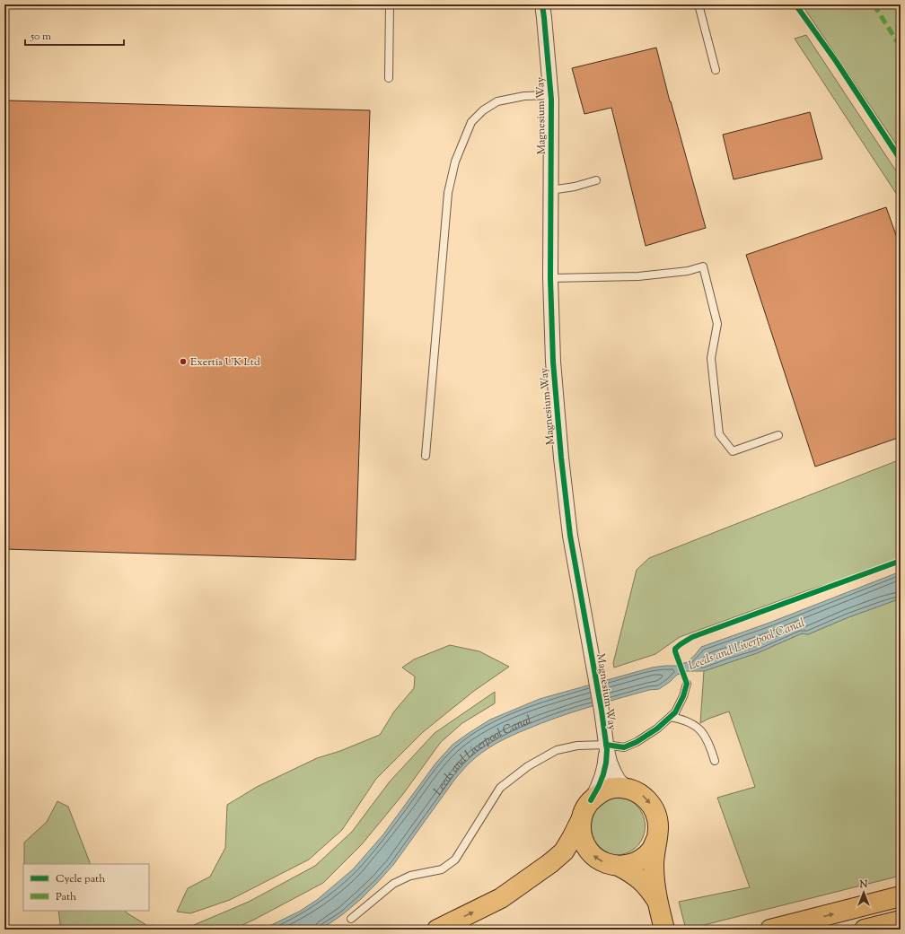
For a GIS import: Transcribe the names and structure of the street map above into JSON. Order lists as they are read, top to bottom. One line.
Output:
{"streets":{"street":["Magnesium Way"]},"water":["Leeds and Liverpool Canal"],"places":["Exertis UK Ltd"],"legend":["Cycle path","Path"],"scale_bar":"50 m","north":"top"}
